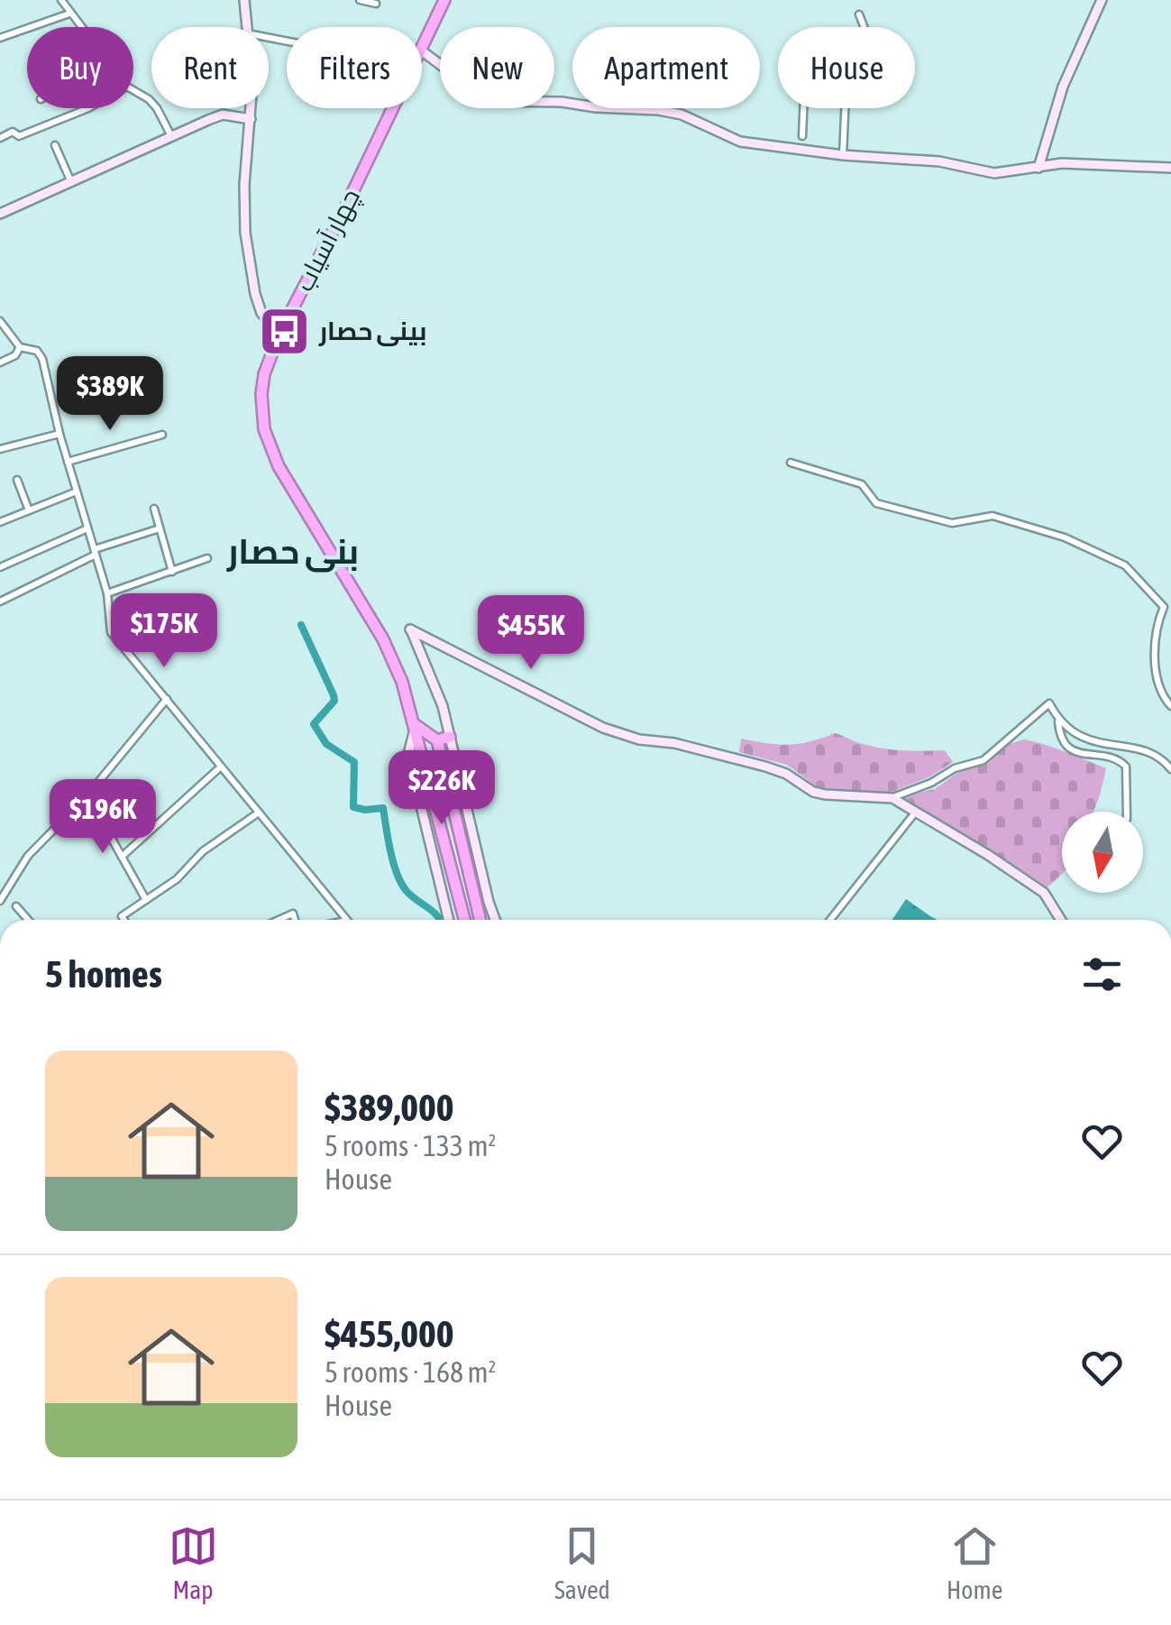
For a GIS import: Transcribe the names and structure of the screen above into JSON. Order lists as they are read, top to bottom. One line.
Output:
{"streets":{"highway":["چهار آسیاب"]},"districts":["بنی حصار"],"places":{"bus stop":["بینی حصار"]},"north":"bottom","page":{"chip":["Buy","Rent","Filters","New","Apartment","House"],"price":["$389K","$175K","$455K","$226K","$196K"],"heading":"5 homes","list":[{"name":"$389,000","note":"5 rooms · 133 m² · House"},{"name":"$455,000","note":"5 rooms · 168 m² · House"}],"tabs":["Map","Saved","Home"]}}
